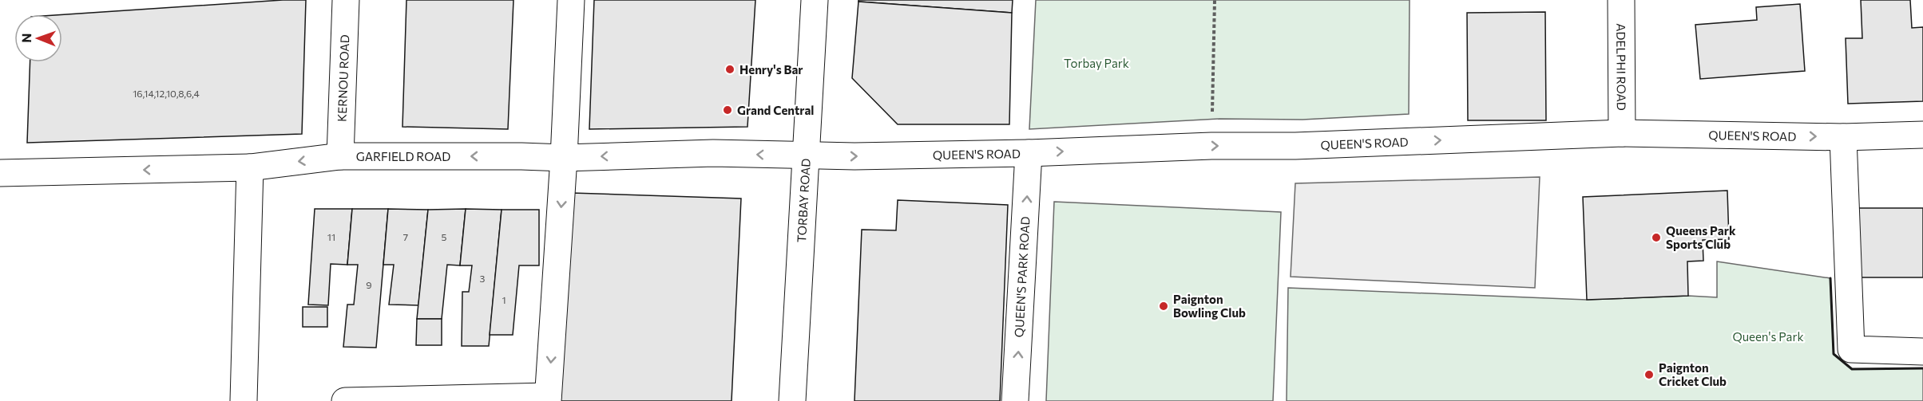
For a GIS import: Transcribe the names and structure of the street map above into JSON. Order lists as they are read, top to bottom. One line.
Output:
{"streets":{"street":["ADELPHI ROAD","KERNOU ROAD","QUEEN'S ROAD","GARFIELD ROAD","TORBAY ROAD","QUEEN'S PARK ROAD"]},"crossings":[["ADELPHI ROAD","QUEEN'S ROAD"],["KERNOU ROAD","GARFIELD ROAD"],["QUEEN'S ROAD","GARFIELD ROAD"],["QUEEN'S ROAD","TORBAY ROAD"],["QUEEN'S ROAD","QUEEN'S PARK ROAD"],["GARFIELD ROAD","TORBAY ROAD"]],"one_way":["QUEEN'S ROAD","GARFIELD ROAD","QUEEN'S PARK ROAD"],"parks":["Torbay Park","Queen's Park"],"places":["Henry's Bar","Grand Central","Queens Park Sports Club","Paignton Bowling Club","Paignton Cricket Club"],"house_numbers":["16,14,12,10,8,6,4","11","7","5","3","9","1"],"north":"left"}
